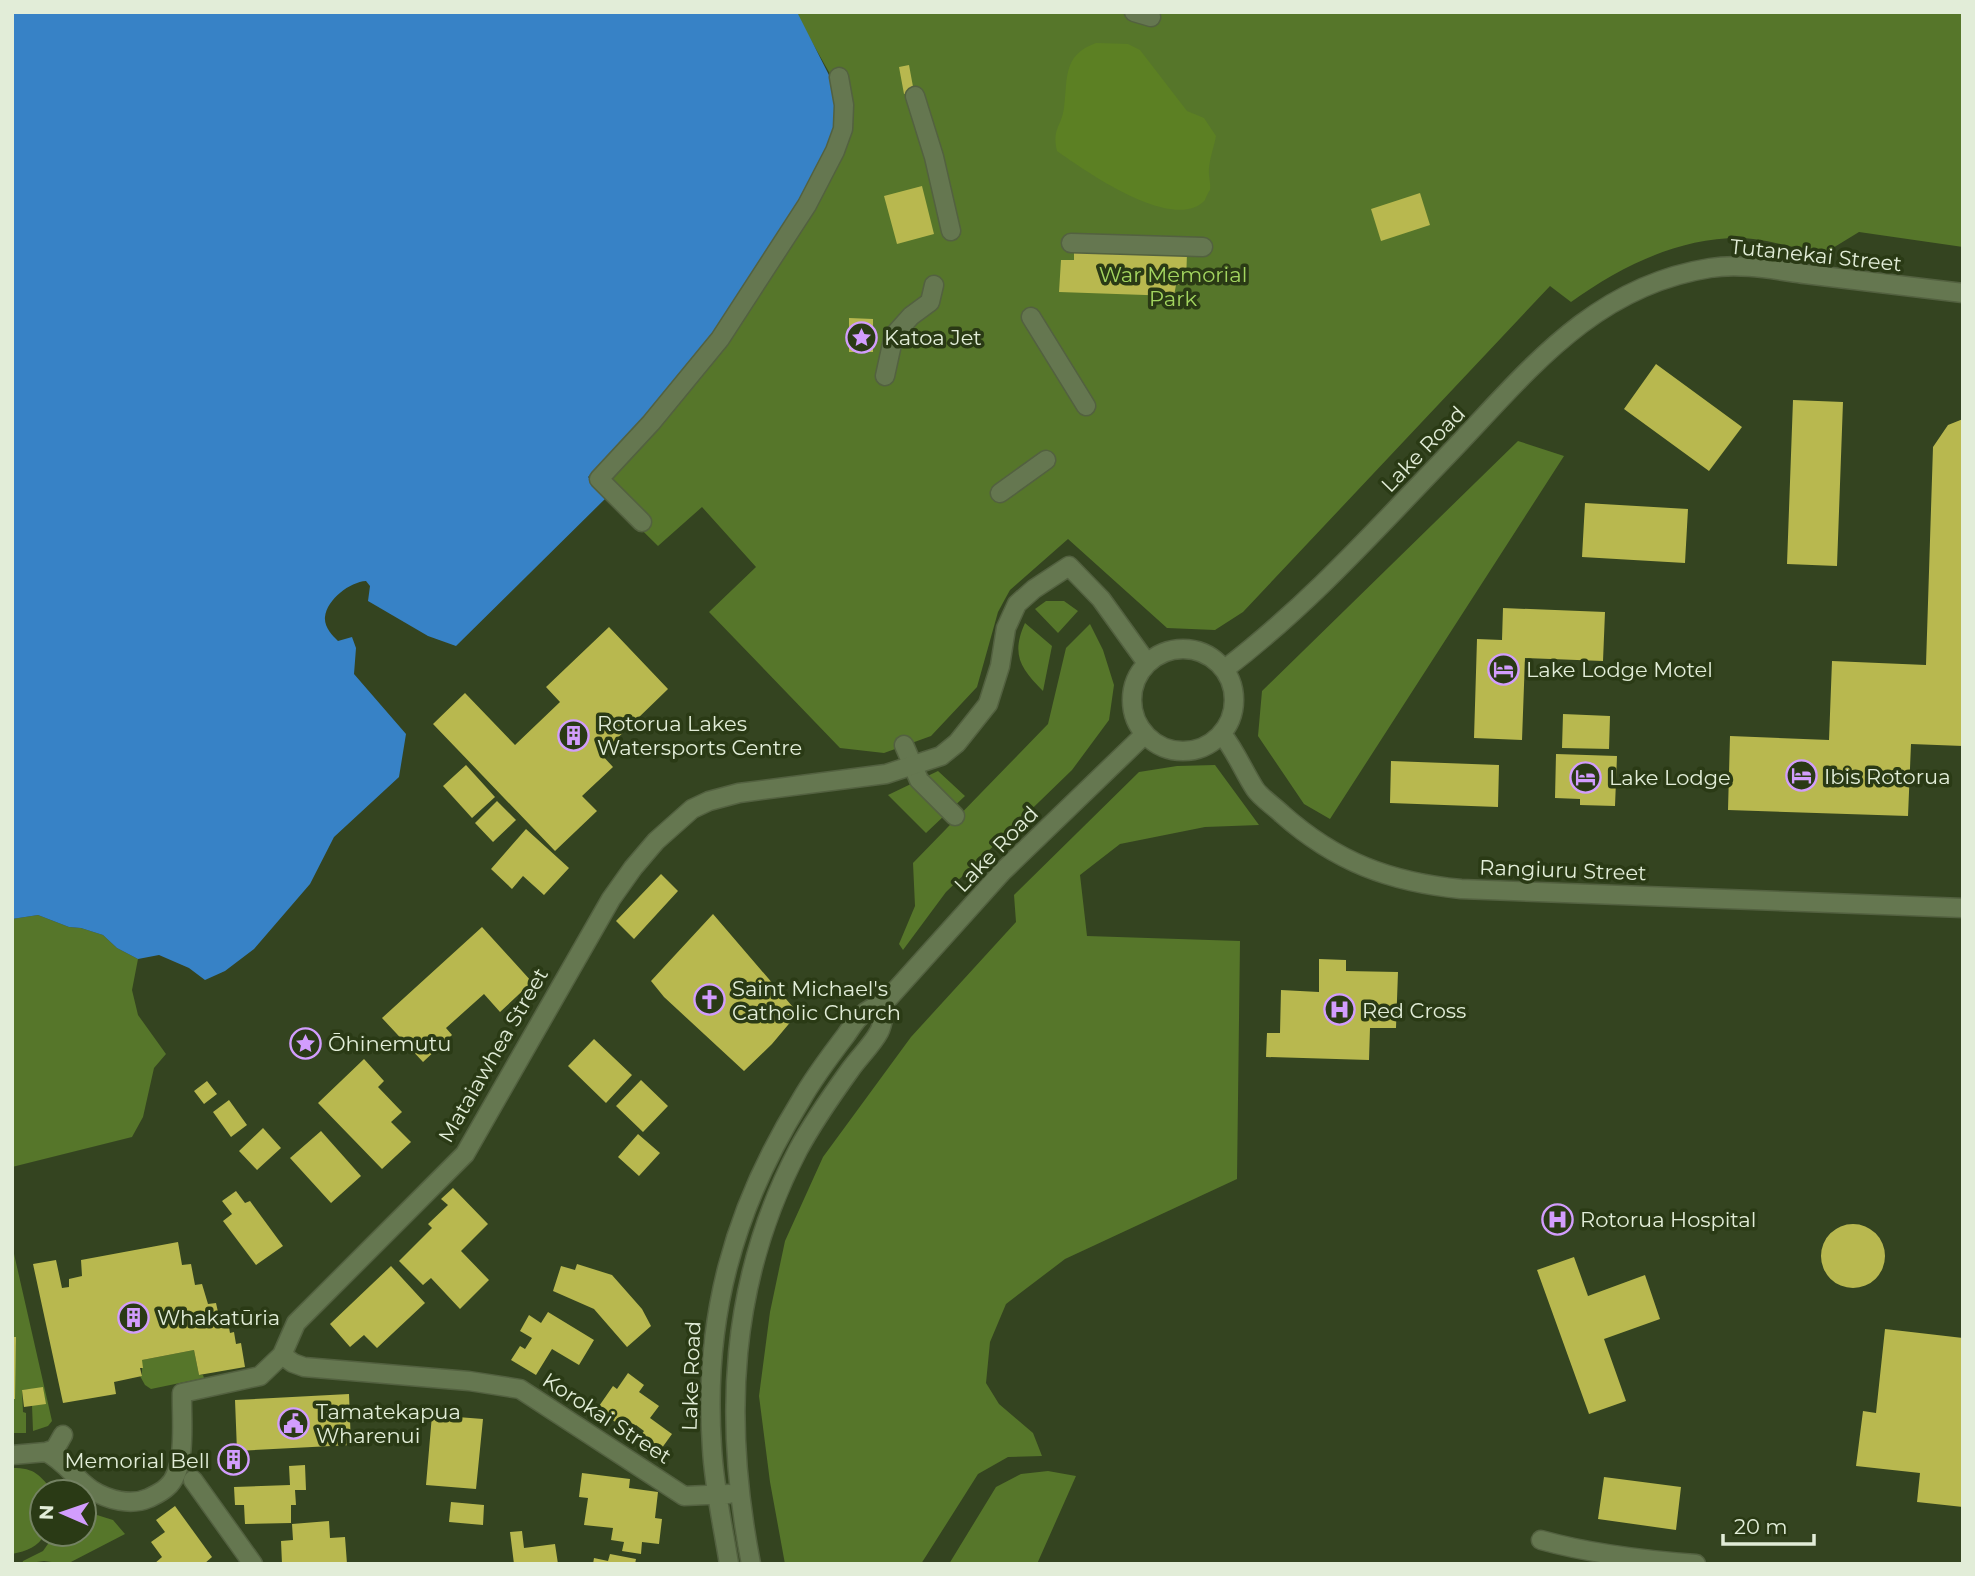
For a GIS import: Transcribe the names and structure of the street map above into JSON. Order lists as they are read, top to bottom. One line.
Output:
{"streets":{"street":["Tutanekai Street","Lake Road","Rangiuru Street","Mataiawhea Street","Korokai Street"]},"crossings":[["Tutanekai Street","Lake Road"],["Lake Road","Rangiuru Street"],["Lake Road","Mataiawhea Street"],["Lake Road","Korokai Street"],["Rangiuru Street","Mataiawhea Street"],["Mataiawhea Street","Korokai Street"]],"parks":["War Memorial Park"],"places":{"place":["Katoa Jet","Ōhinemutu"],"hotel":["Lake Lodge Motel","Ibis Rotorua","Lake Lodge"],"building":["Rotorua Lakes Watersports Centre","Whakatūria","Memorial Bell"],"church":["Saint Michael's Catholic Church"],"hospital":["Red Cross","Rotorua Hospital"],"public building":["Tamatekapua Wharenui"]},"scale_bar":"20 m","north":"left"}
